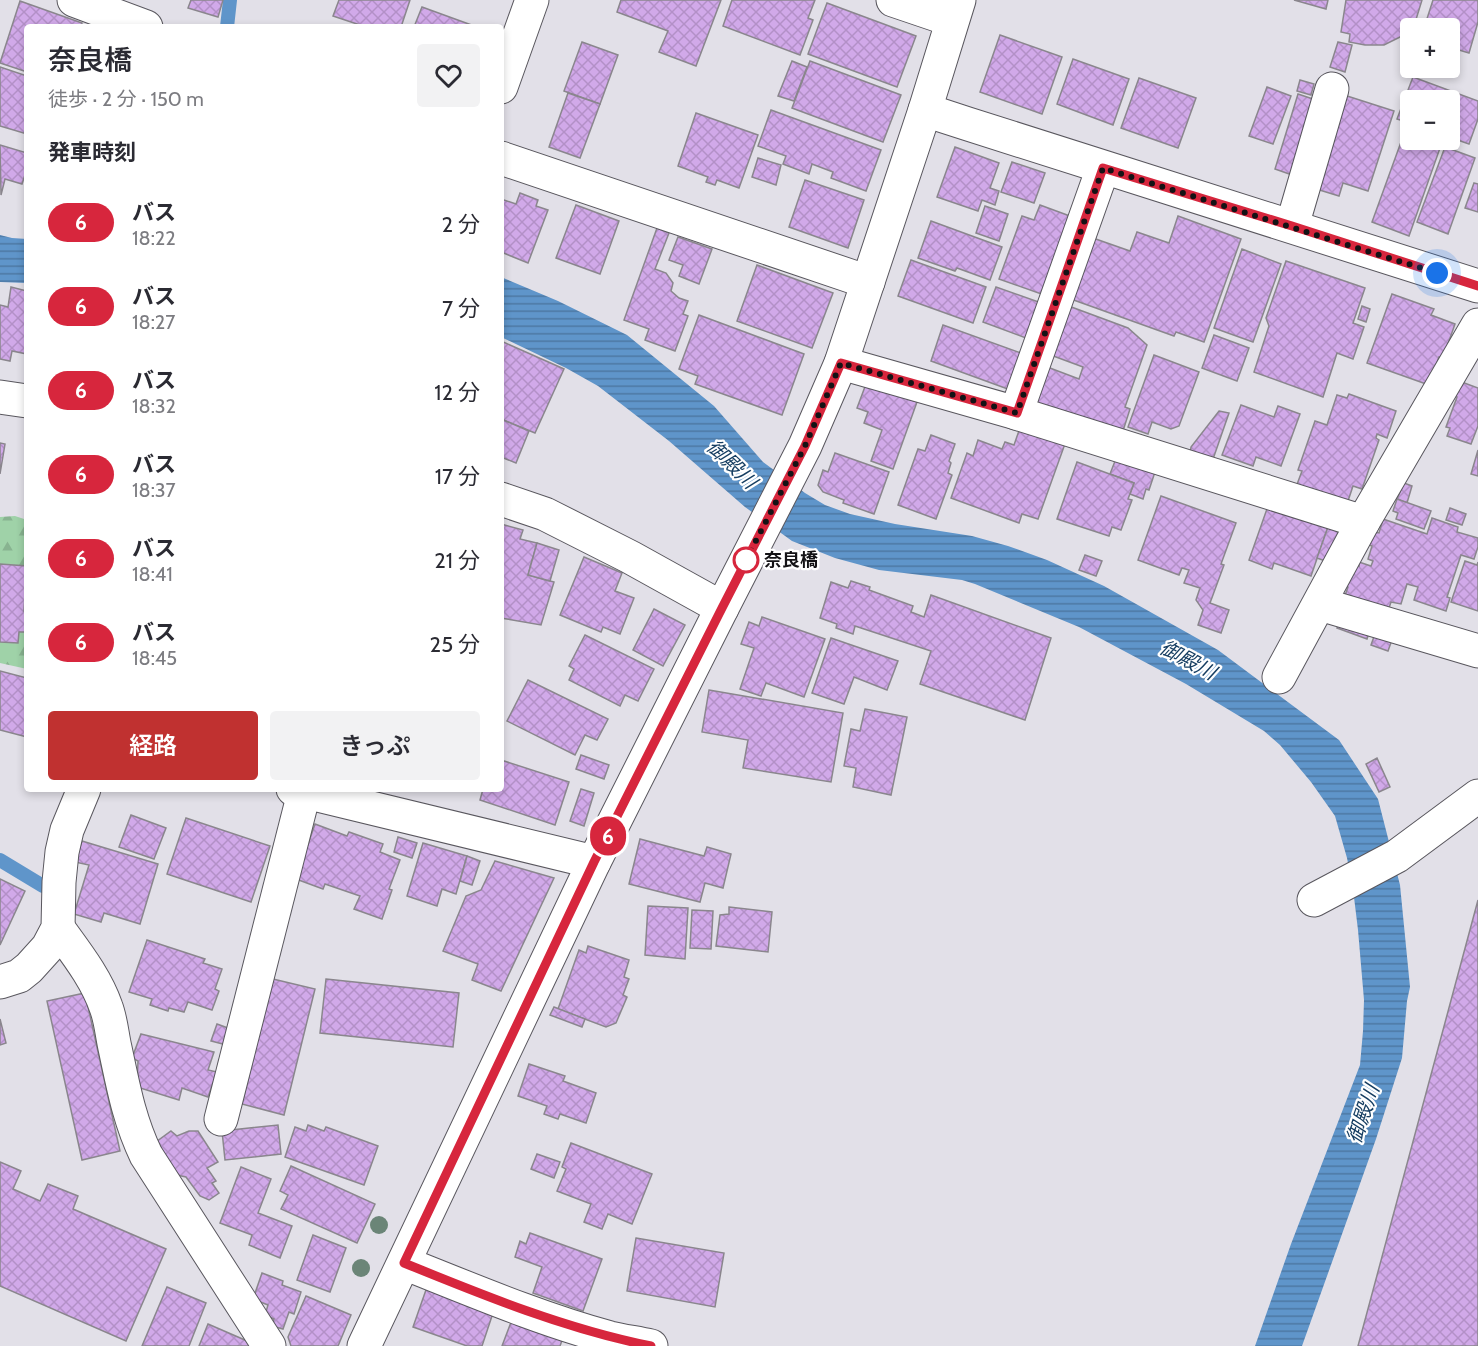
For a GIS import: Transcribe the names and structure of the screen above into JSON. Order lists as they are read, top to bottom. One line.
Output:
{"water":["御殿川"],"places":["奈良橋"],"lines":["bus line 6"],"page":{"on_map":"6","map_buttons":["+","−"],"heading":[["奈良橋","徒歩 · 2 分 · 150 m"],"発車時刻"],"list":[{"mark":"6","name":"バス","note":"18:22","value":"2 分"},{"mark":"6","name":"バス","note":"18:27","value":"7 分"},{"mark":"6","name":"バス","note":"18:32","value":"12 分"},{"mark":"6","name":"バス","note":"18:37","value":"17 分"},{"mark":"6","name":"バス","note":"18:41","value":"21 分"},{"mark":"6","name":"バス","note":"18:45","value":"25 分"}],"buttons":["経路","きっぷ"]}}
